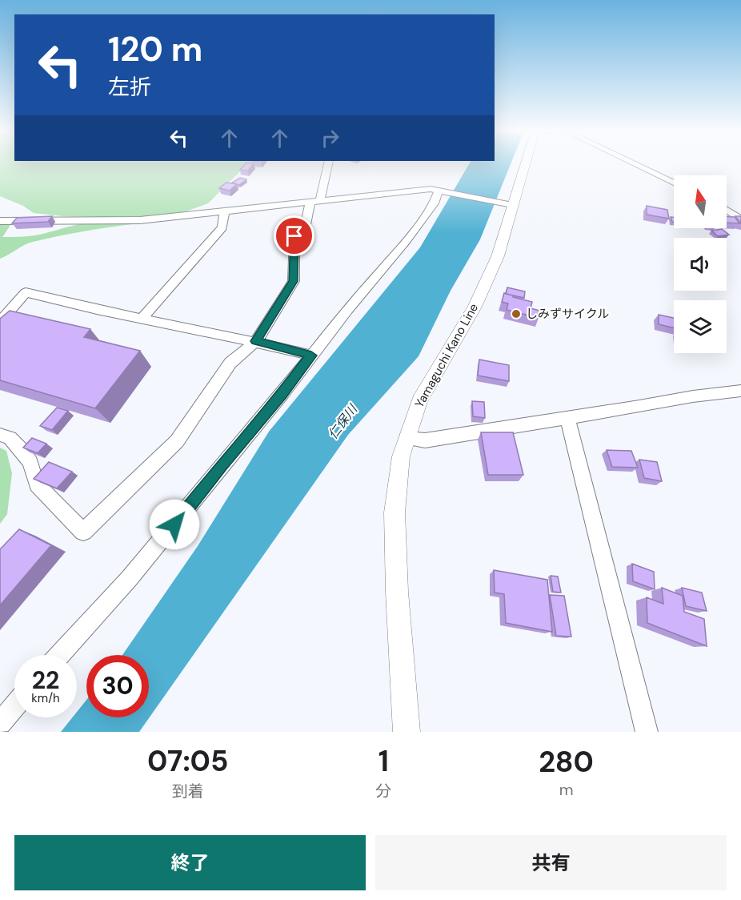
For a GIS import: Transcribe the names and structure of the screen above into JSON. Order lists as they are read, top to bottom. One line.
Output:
{"streets":{"main road":["Yamaguchi Kano Line"]},"water":["仁保川"],"places":["しみずサイクル"],"north":"top","page":{"turn":["120 m","左折"],"speed":"22 km/h","limit":"30","eta":["07:05","到着","1","分","280","m"],"buttons":["終了","共有"]}}
